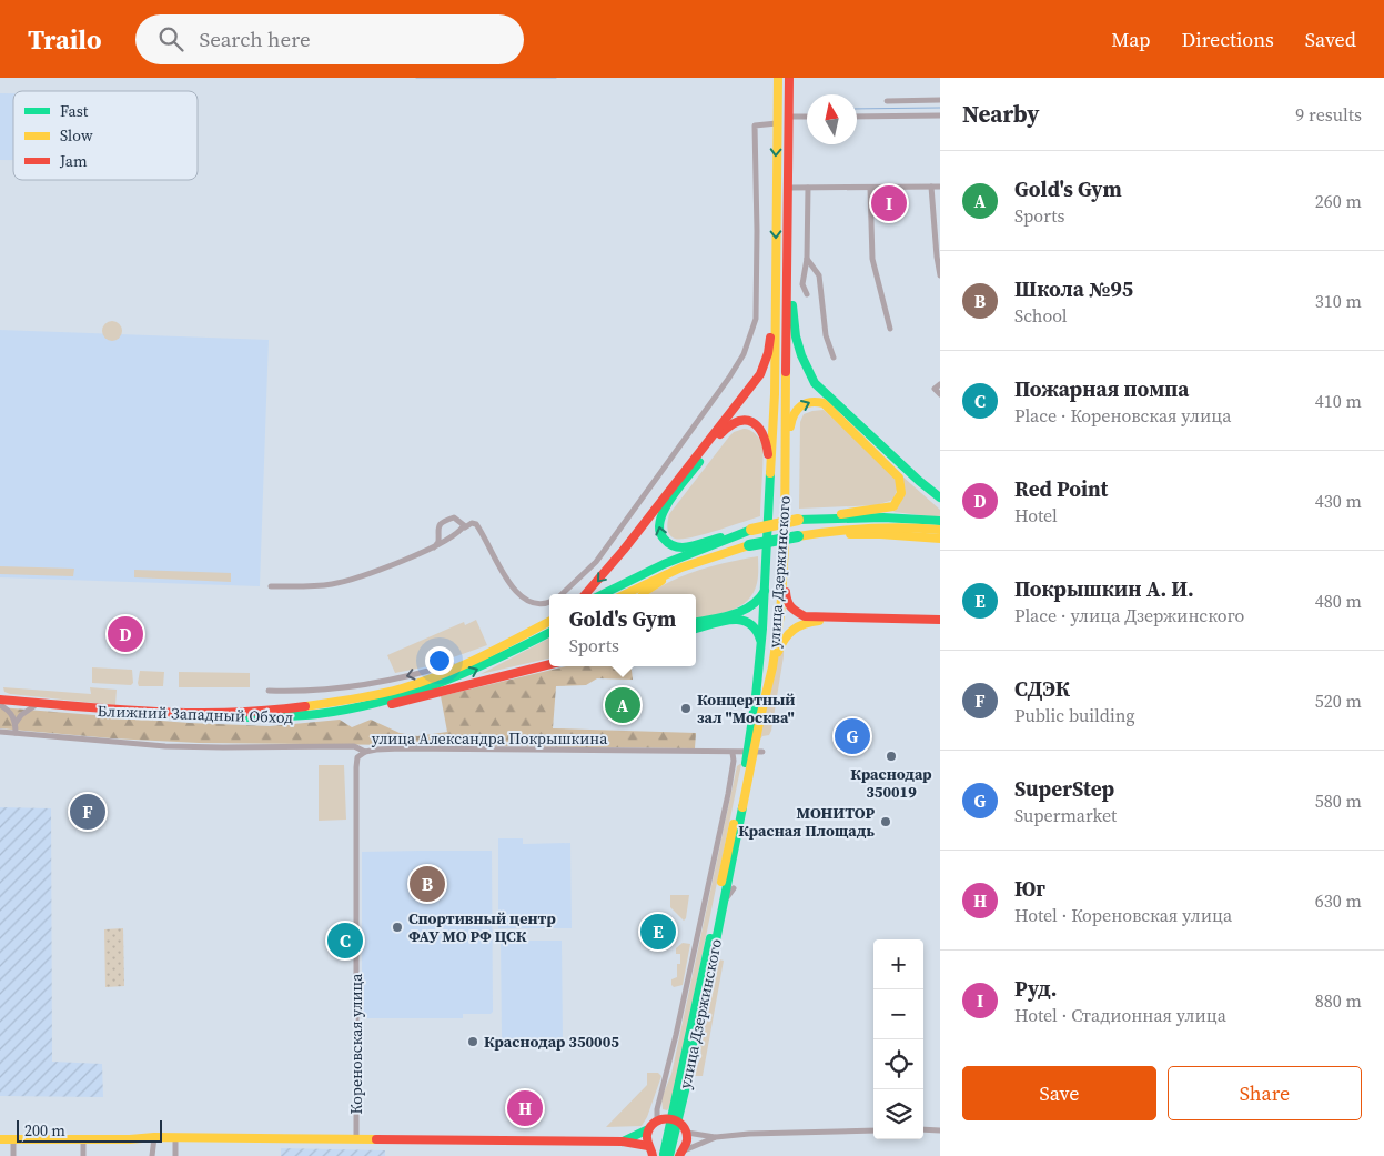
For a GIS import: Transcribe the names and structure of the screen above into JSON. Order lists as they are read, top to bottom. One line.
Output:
{"streets":{"main road":["улица Дзержинского","Ближний Западный Обход"],"street":["улица Александра Покрышкина","Кореновская улица"]},"crossings":[["улица Дзержинского","улица Александра Покрышкина"],["улица Александра Покрышкина","Кореновская улица"]],"places":["Концертный зал \"Москва\"","Краснодар 350019","МОНИТОР Красная Площадь","Спортивный центр ФАУ МО РФ ЦСК","Краснодар 350005"],"legend":["Fast","Slow","Jam"],"scale_bar":"200 m","north":"top","page":{"header":"Trailo","search":"Search here","nav":["Map","Directions","Saved"],"heading":["Nearby","9 results"],"list":[{"mark":"A","name":"Gold's Gym","note":"Sports","value":"260 m"},{"mark":"B","name":"Школа №95","note":"School","value":"310 m"},{"mark":"C","name":"Пожарная помпа","note":"Place · Кореновская улица","value":"410 m"},{"mark":"D","name":"Red Point","note":"Hotel","value":"430 m"},{"mark":"E","name":"Покрышкин А. И.","note":"Place · улица Дзержинского","value":"480 m"},{"mark":"F","name":"СДЭК","note":"Public building","value":"520 m"},{"mark":"G","name":"SuperStep","note":"Supermarket","value":"580 m"},{"mark":"H","name":"Юг","note":"Hotel · Кореновская улица","value":"630 m"},{"mark":"I","name":"Руд.","note":"Hotel · Стадионная улица","value":"880 m"}],"pins":["I","D","A","G","F","B","E","C","H"],"popup":["Gold's Gym","Sports"],"map_buttons":["+","−"],"buttons":["Save","Share"],"scale":"200 m"}}
